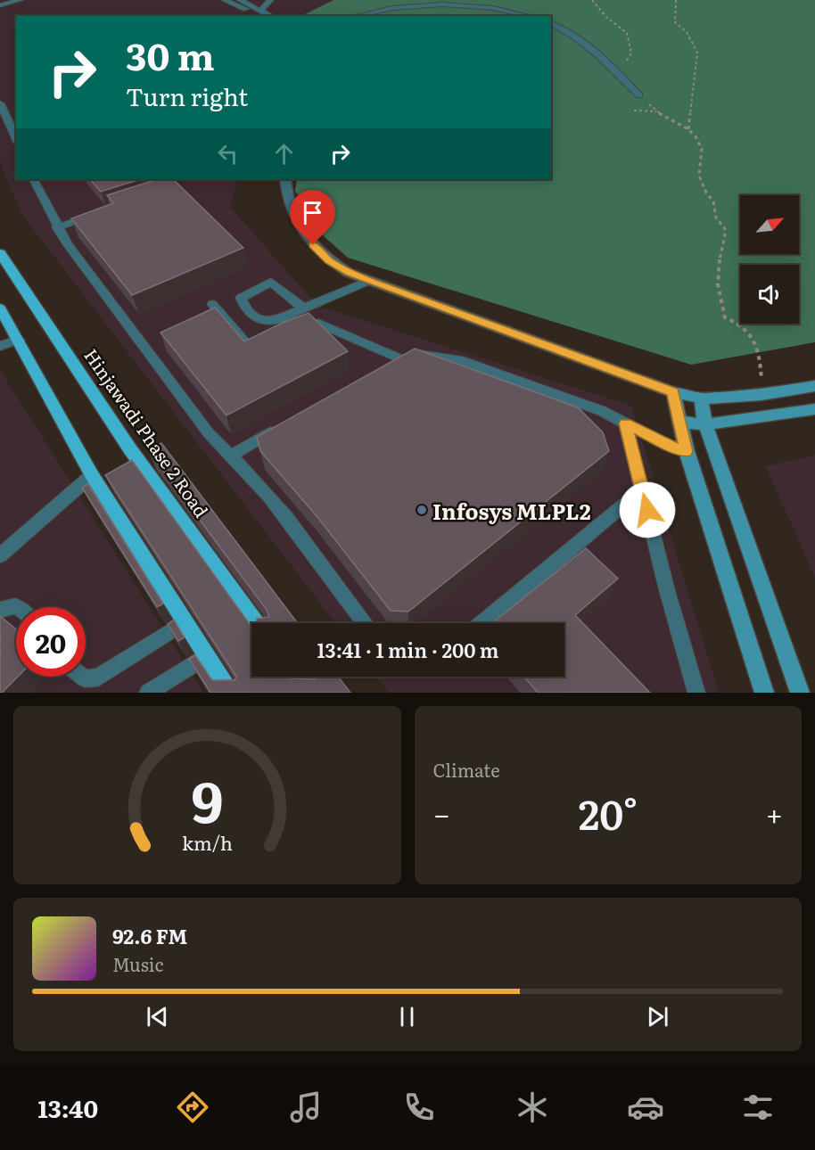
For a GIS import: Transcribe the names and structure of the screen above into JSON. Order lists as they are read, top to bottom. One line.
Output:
{"streets":{"main road":["Hinjawadi Phase 2 Road"]},"places":["Infosys MLPL2"],"north":"top right","page":{"turn":["30 m","Turn right"],"limit":"20","trip":"13:41 · 1 min · 200 m","tile":"Climate","heat":["−","20°","+"],"song":["92.6 FM","Music"],"tabs":"13:40","gauge":["9","km/h"]}}
